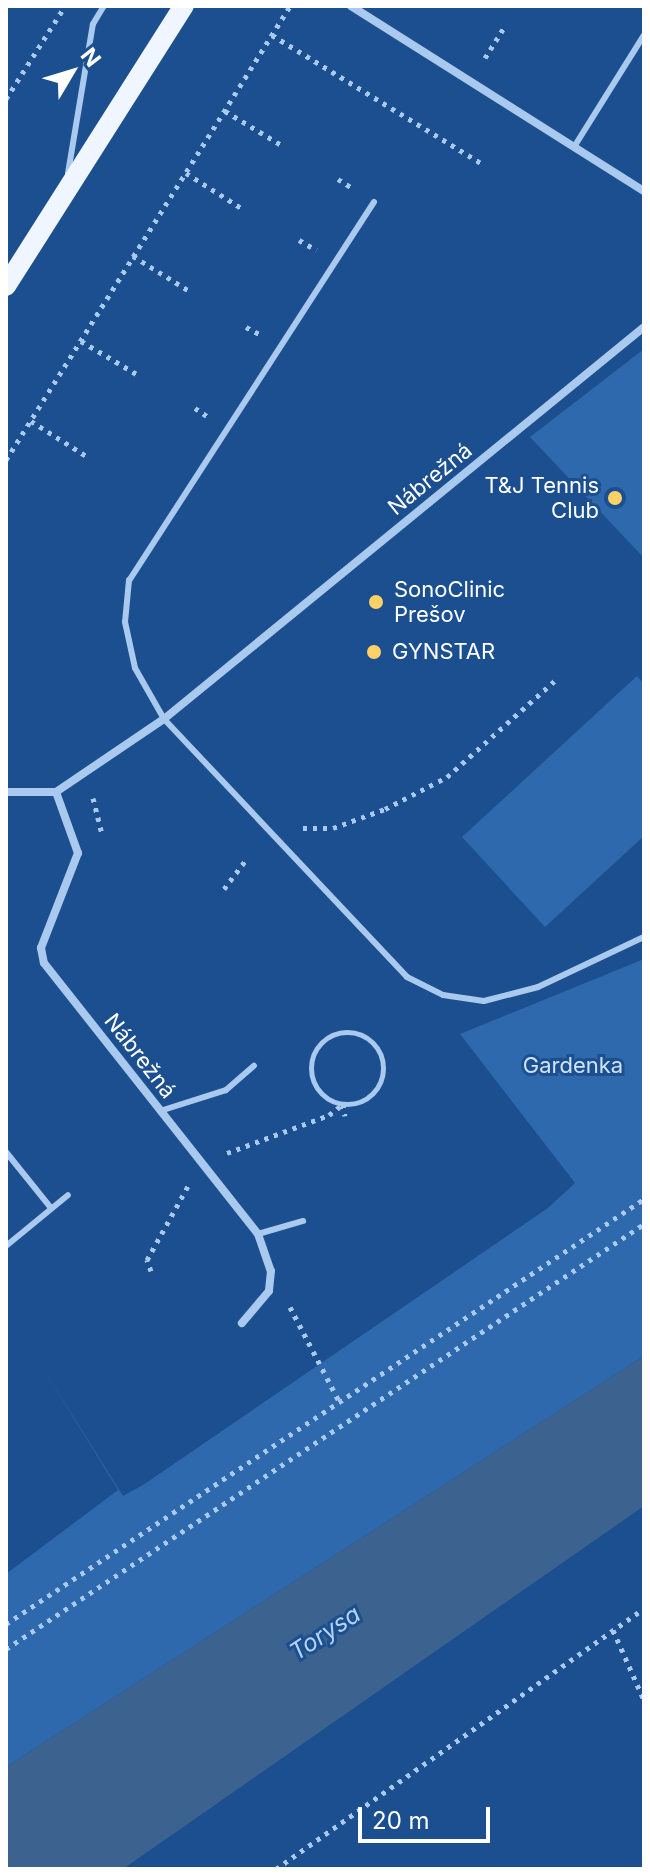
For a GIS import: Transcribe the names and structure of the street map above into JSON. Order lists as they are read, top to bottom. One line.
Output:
{"streets":{"street":["Nábrežná"]},"water":["Torysa"],"parks":["Gardenka"],"places":["T&J Tennis Club","SonoClinic Prešov","GYNSTAR"],"scale_bar":"20 m","north":"top right"}
